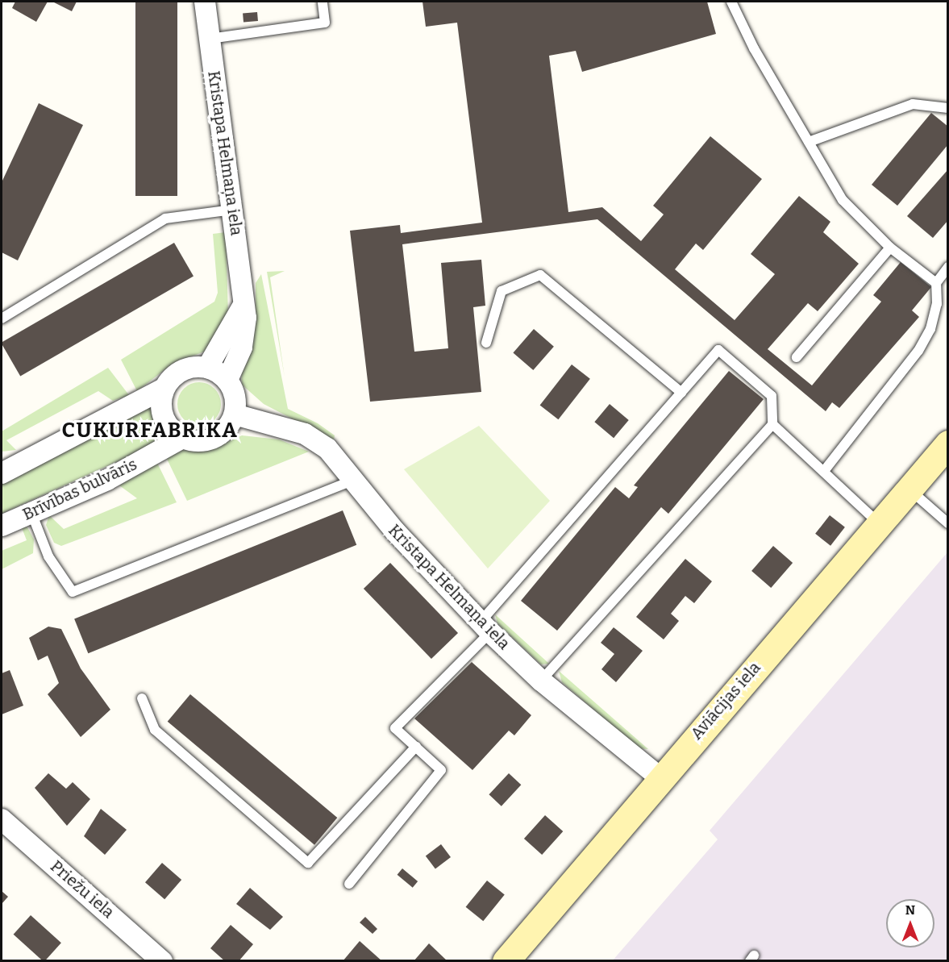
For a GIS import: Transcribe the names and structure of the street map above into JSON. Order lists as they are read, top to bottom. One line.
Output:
{"streets":{"main road":["Aviācijas iela"],"street":["Kristapa Helmaņa iela","Brīvības bulvāris","Priežu iela"]},"crossings":[["Kristapa Helmaņa iela","Brīvības bulvāris"],["Kristapa Helmaņa iela","Aviācijas iela"]],"districts":["CUKURFABRIKA"],"north":"top"}
